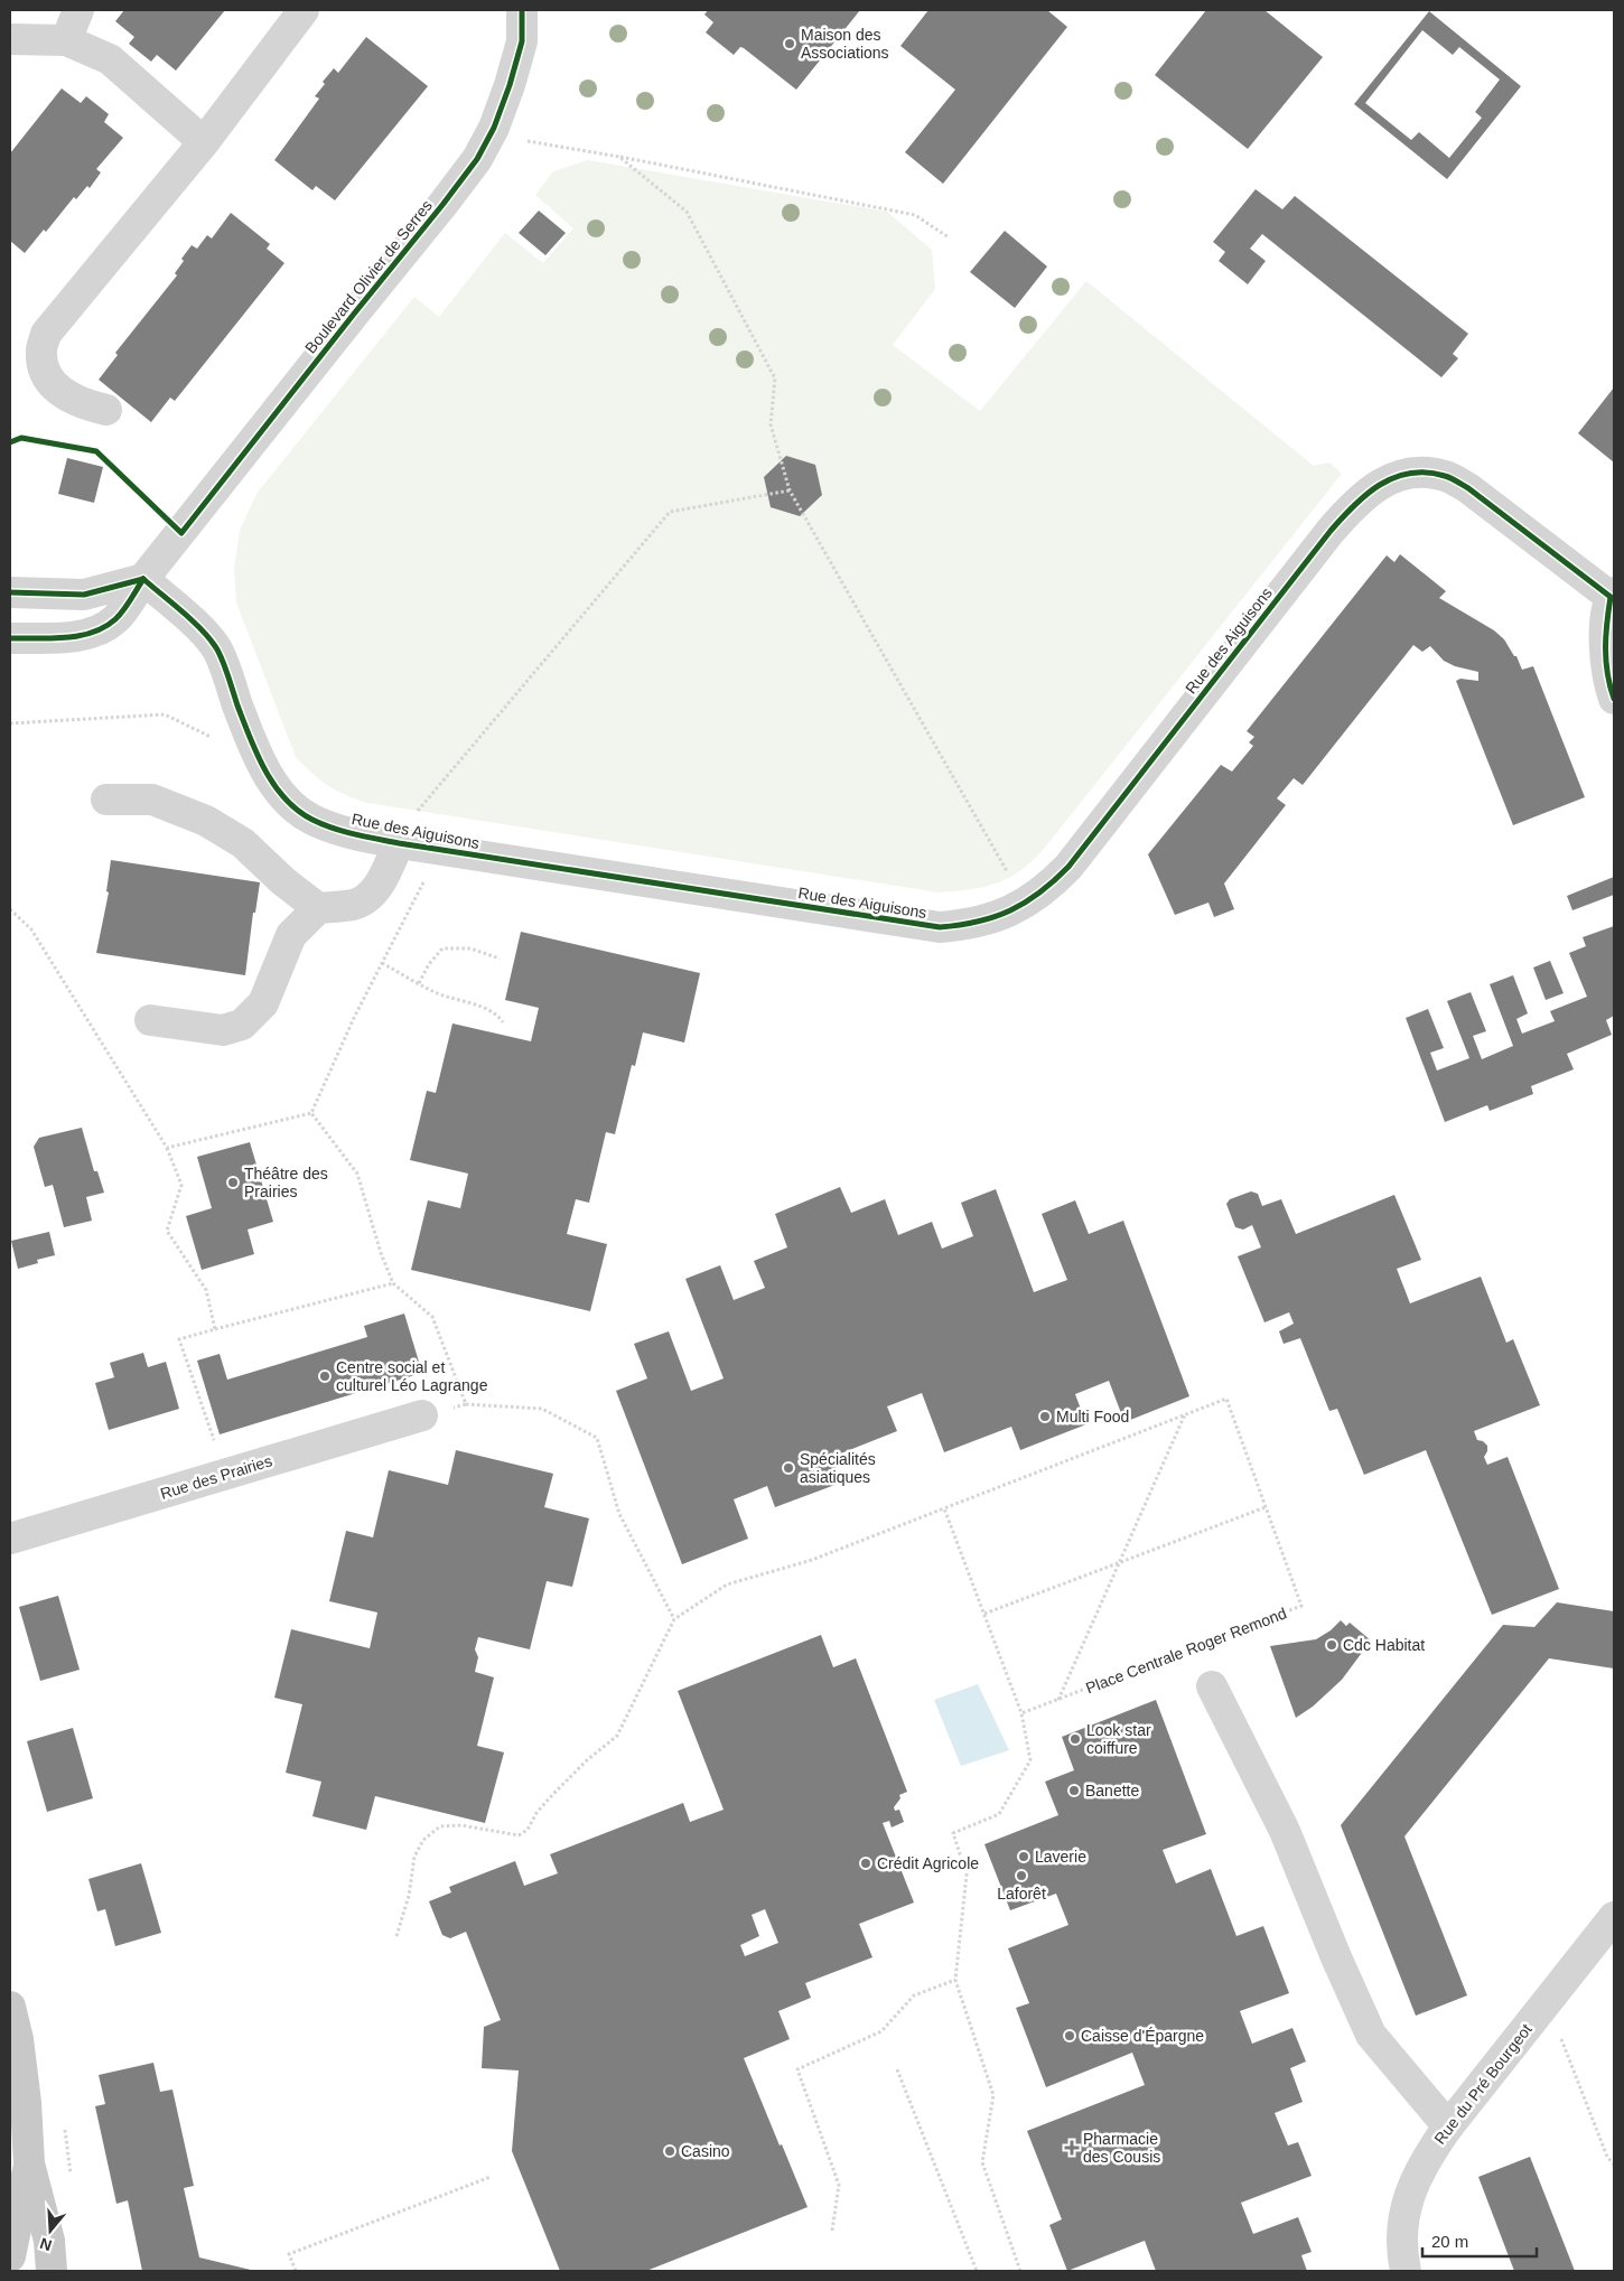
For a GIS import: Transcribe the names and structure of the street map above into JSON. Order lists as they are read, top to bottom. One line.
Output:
{"streets":{"street":["Boulevard Olivier de Serres","Rue des Aiguisons","Rue des Prairies","Rue du Pré Bourgeot"],"path":["Place Centrale Roger Remond"]},"crossings":[["Boulevard Olivier de Serres","Rue des Aiguisons"]],"places":{"other":["Maison des Associations","Théâtre des Prairies","Centre social et culturel Léo Lagrange","Multi Food","Spécialités asiatiques","Cdc Habitat","Look star coiffure","Banette","Laverie","Crédit Agricole","Laforêt","Caisse d'Épargne","Casino"],"health":["Pharmacie des Cousis"]},"scale_bar":"20 m","north":"bottom"}
